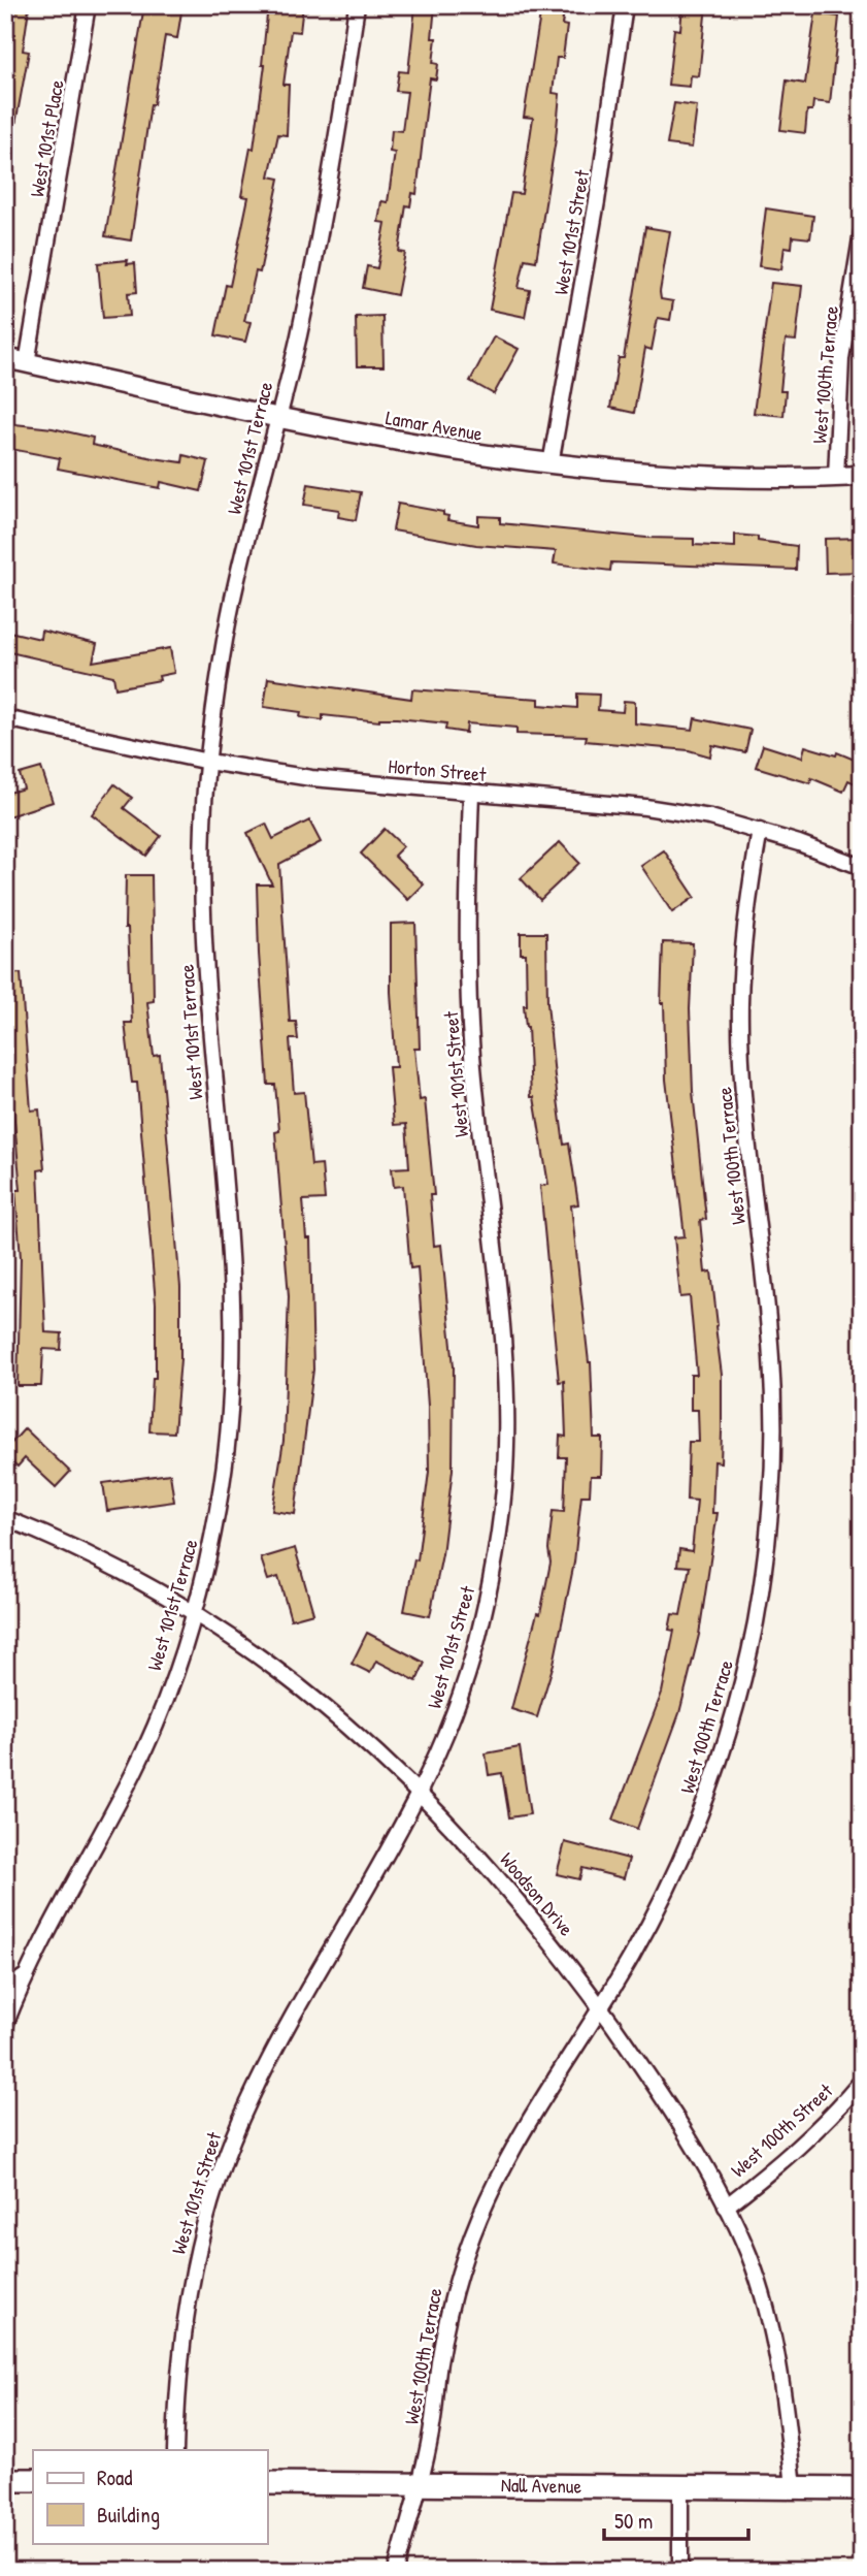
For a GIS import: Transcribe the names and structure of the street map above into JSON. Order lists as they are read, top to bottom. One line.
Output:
{"streets":{"main road":["Nall Avenue"],"street":["West 101st Place","West 101st Street","West 100th Terrace","Lamar Avenue","West 101st Terrace","Horton Street","Woodson Drive","West 100th Street"]},"crossings":[["West 101st Place","Lamar Avenue"],["West 101st Street","Lamar Avenue"],["West 101st Street","Horton Street"],["West 101st Street","Woodson Drive"],["West 100th Terrace","Lamar Avenue"],["West 100th Terrace","Horton Street"],["West 100th Terrace","Woodson Drive"],["West 100th Terrace","Nall Avenue"],["Lamar Avenue","West 101st Terrace"],["West 101st Terrace","Horton Street"],["West 101st Terrace","Woodson Drive"],["Woodson Drive","West 100th Street"],["Woodson Drive","Nall Avenue"]],"legend":["Road","Building"],"scale_bar":"50 m"}
